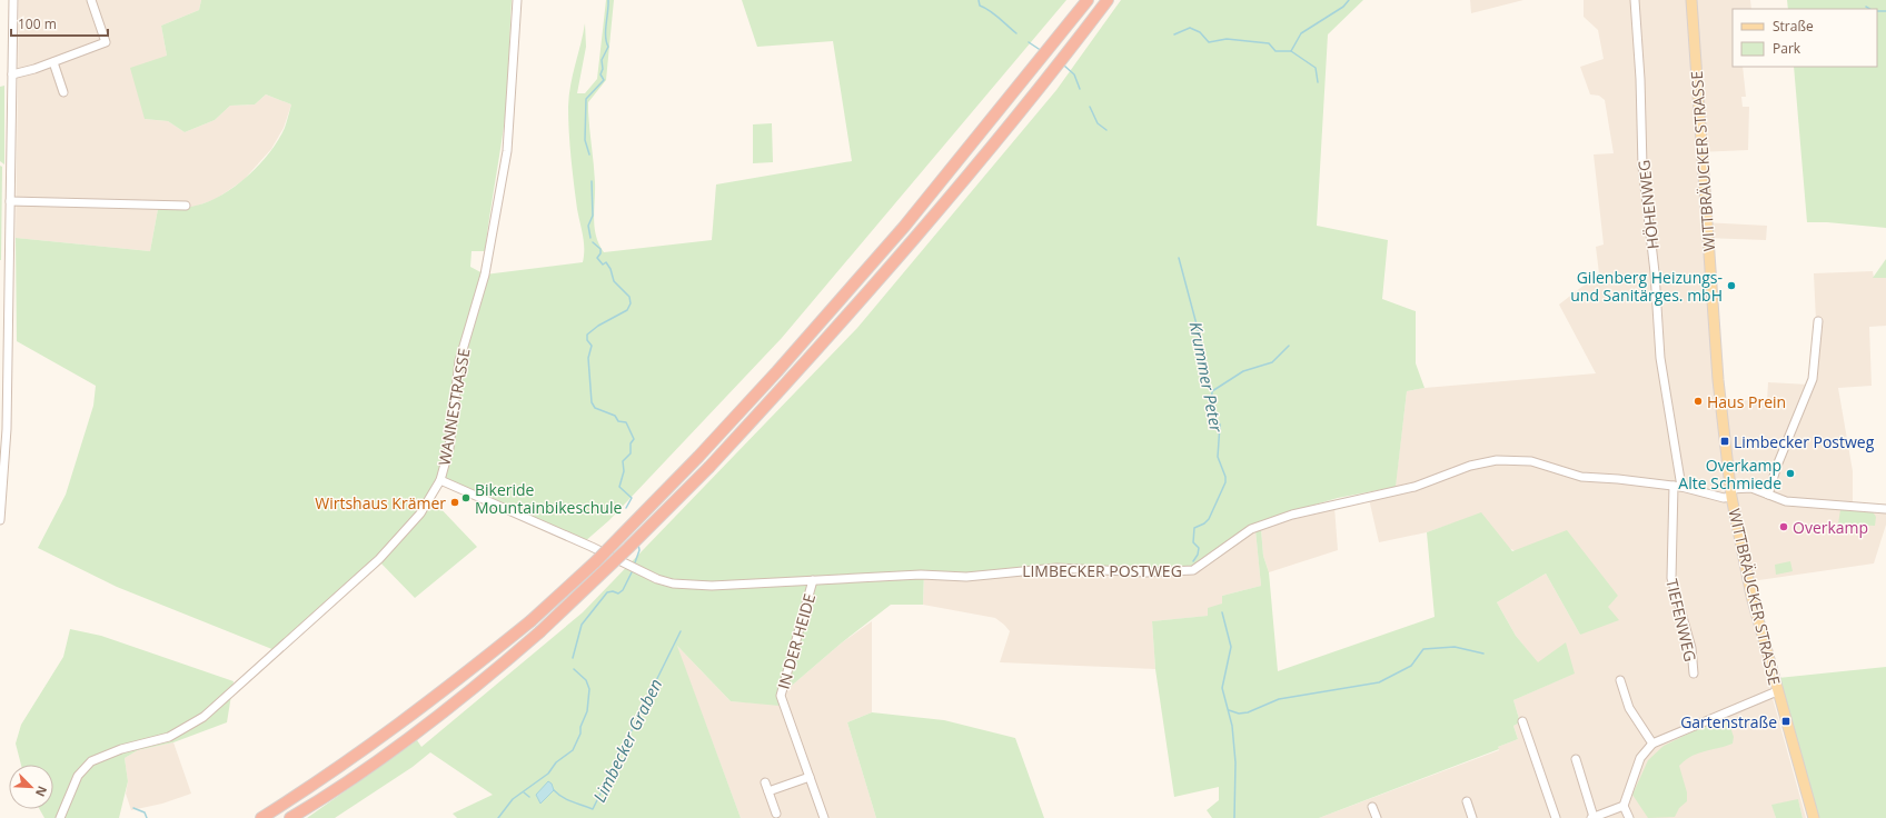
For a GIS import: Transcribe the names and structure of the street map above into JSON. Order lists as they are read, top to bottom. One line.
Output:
{"streets":{"main road":["WITTBRÄUCKER STRASSE"],"street":["HÖHENWEG","WANNESTRASSE","LIMBECKER POSTWEG","TIEFENWEG","IN DER HEIDE"]},"crossings":[["WITTBRÄUCKER STRASSE","LIMBECKER POSTWEG"],["HÖHENWEG","LIMBECKER POSTWEG"],["HÖHENWEG","TIEFENWEG"],["WANNESTRASSE","LIMBECKER POSTWEG"],["LIMBECKER POSTWEG","TIEFENWEG"],["LIMBECKER POSTWEG","IN DER HEIDE"]],"water":["Krummer Peter","Limbecker Graben"],"places":{"other":["Gilenberg Heizungs- und Sanitärges. mbH","Haus Prein","Overkamp Alte Schmiede","Bikeride Mountainbikeschule","Wirtshaus Krämer","Overkamp"],"transit":["Limbecker Postweg","Gartenstraße"]},"legend":["Straße","Park"],"scale_bar":"100 m","north":"bottom right"}
